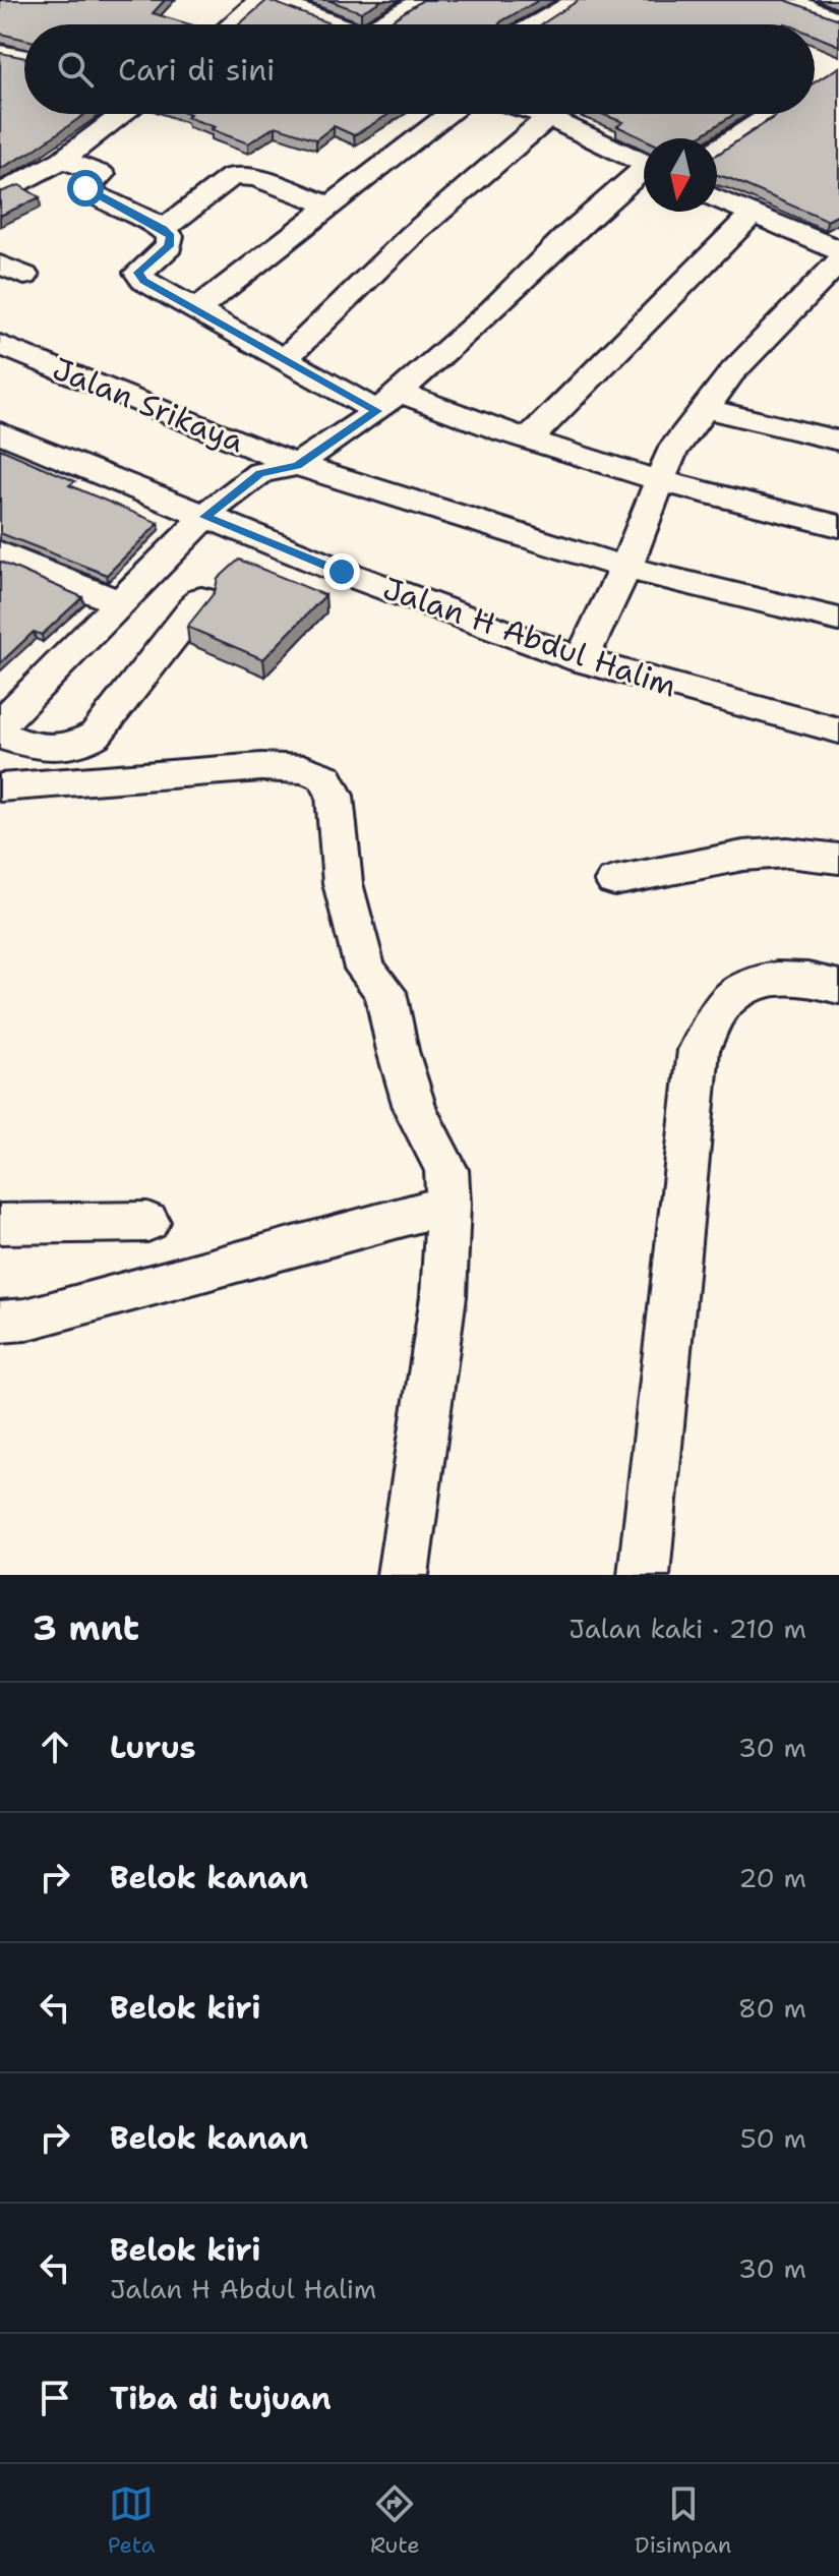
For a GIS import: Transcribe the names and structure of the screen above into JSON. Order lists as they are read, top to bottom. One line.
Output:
{"streets":{"street":["Jalan Srikaya","Jalan H Abdul Halim"]},"north":"bottom","page":{"search":"Cari di sini","heading":["3 mnt","Jalan kaki · 210 m"],"list":[["Lurus","30 m"],["Belok kanan","20 m"],["Belok kiri","80 m"],["Belok kanan","50 m"],["Belok kiri","Jalan H Abdul Halim","30 m"],"Tiba di tujuan"],"nav":["Peta","Rute","Disimpan"]}}
